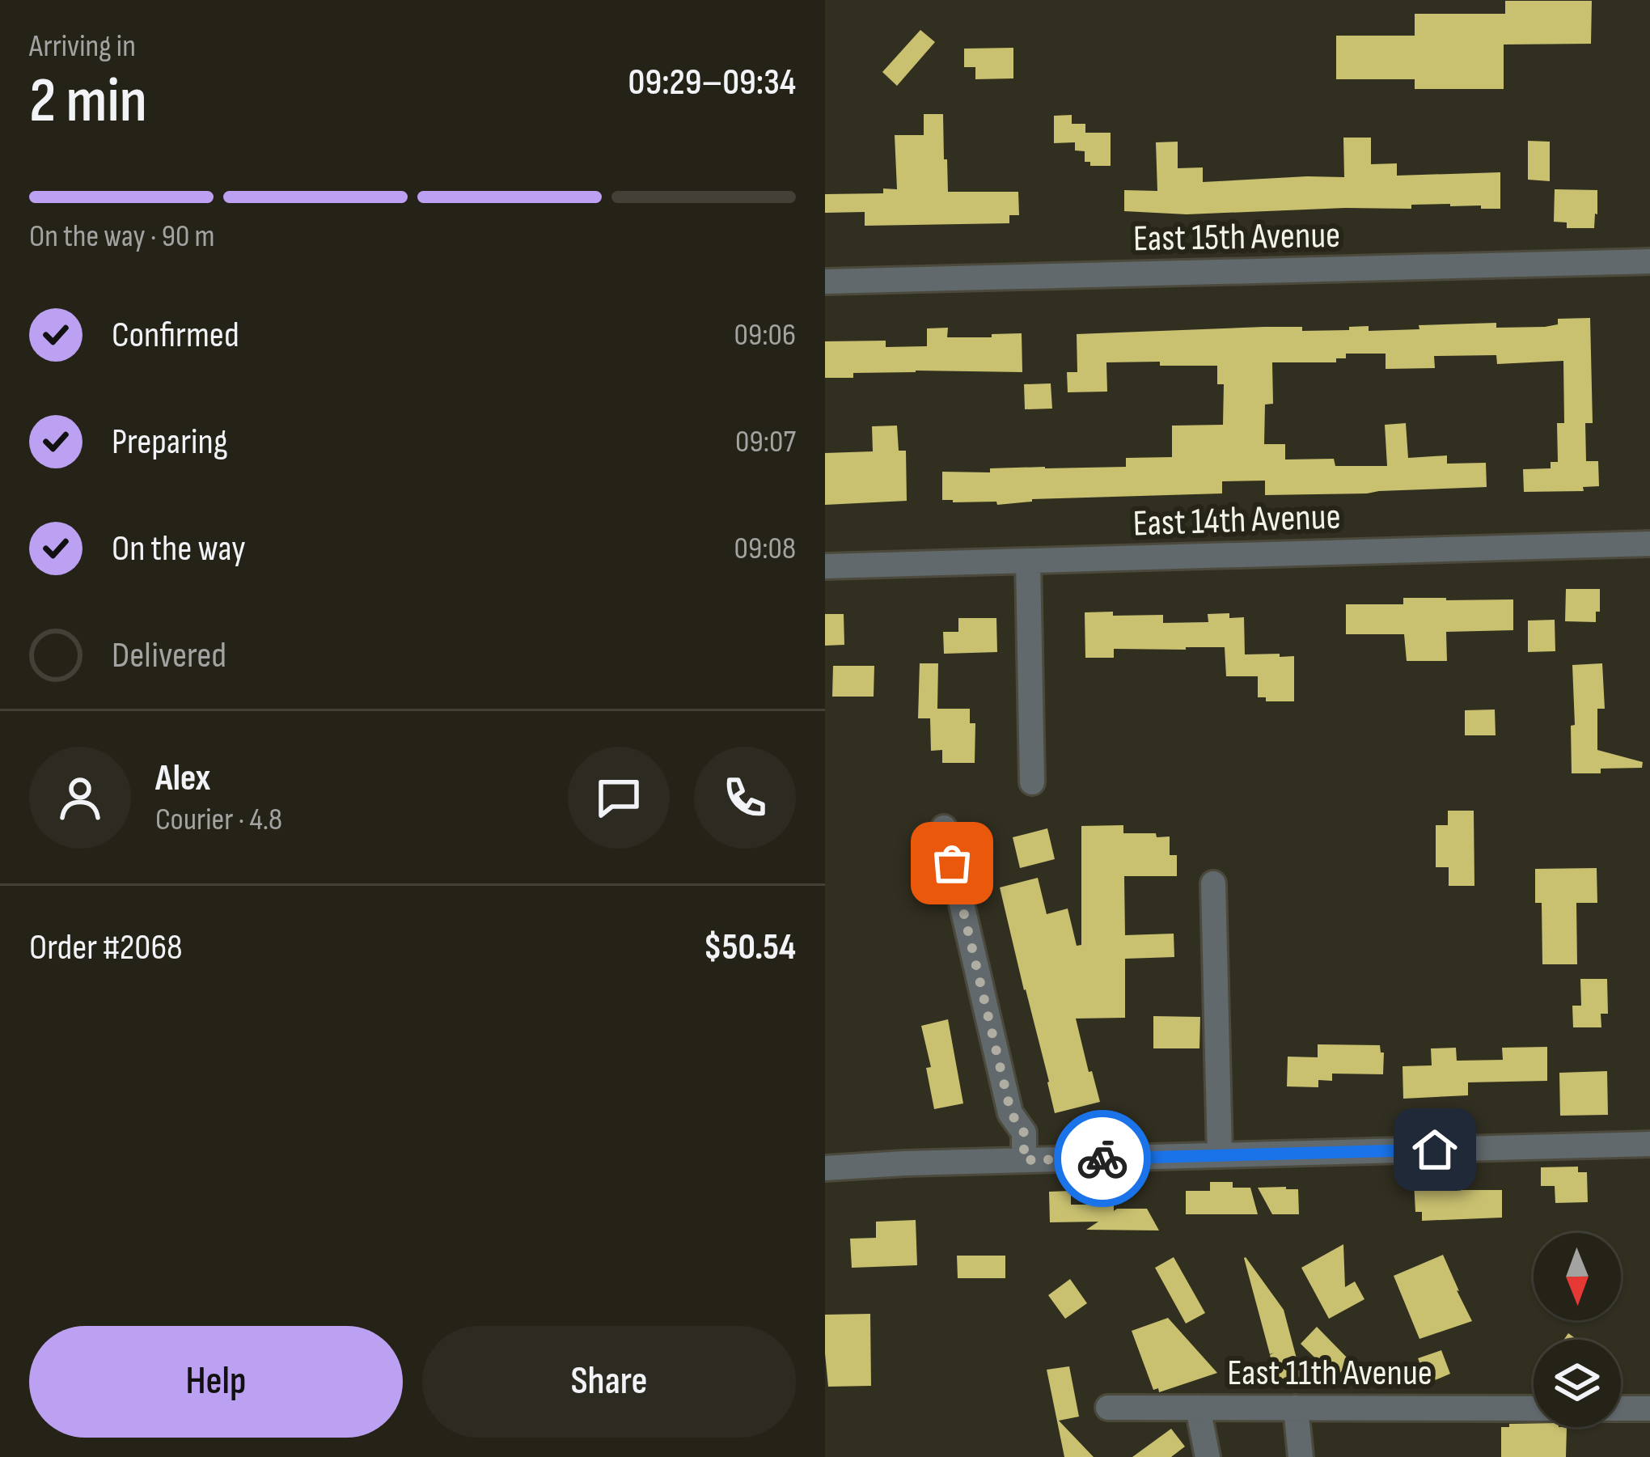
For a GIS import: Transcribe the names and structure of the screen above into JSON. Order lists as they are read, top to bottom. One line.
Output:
{"streets":{"street":["East 15th Avenue","East 14th Avenue","East 11th Avenue"]},"north":"bottom","page":{"heading":["2 min","Arriving in","09:29–09:34"],"panel":["Alex","Courier · 4.8","Order #2068","$50.54"],"bar":"On the way · 90 m","list":[["Confirmed","09:06"],["Preparing","09:07"],["On the way","09:08"],"Delivered"],"buttons":["Help","Share"]}}
